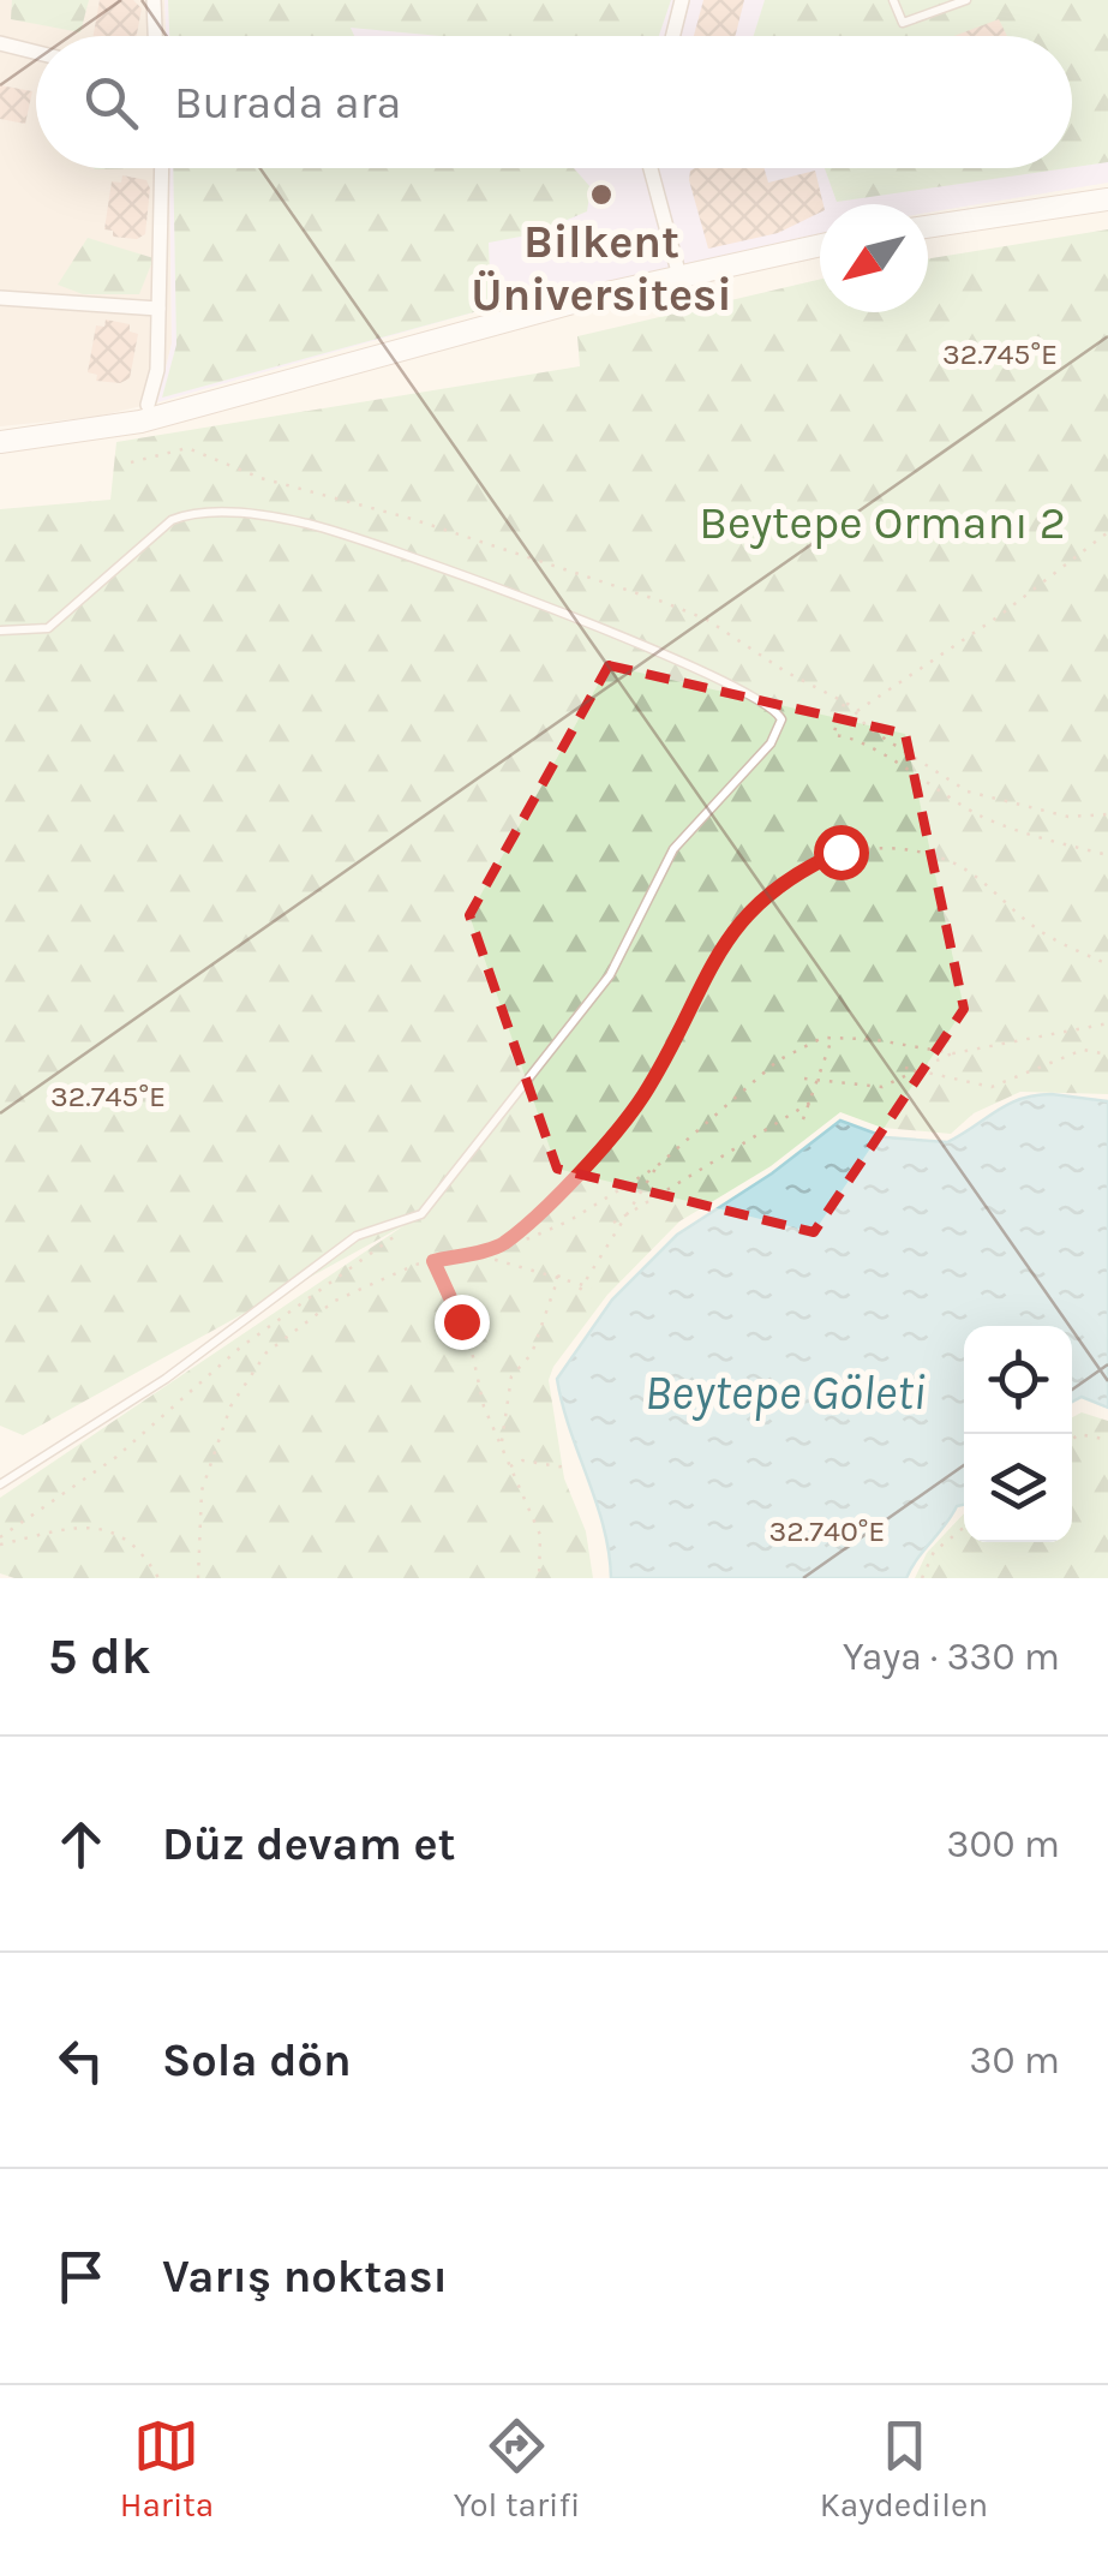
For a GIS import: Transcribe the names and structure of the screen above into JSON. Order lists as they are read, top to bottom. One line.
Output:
{"water":["Beytepe Göleti"],"parks":["Beytepe Ormanı 2"],"places":["Bilkent Üniversitesi"],"north":"bottom left","page":{"search":"Burada ara","heading":["5 dk","Yaya · 330 m"],"list":[["Düz devam et","300 m"],["Sola dön","30 m"],"Varış noktası"],"nav":["Harita","Yol tarifi","Kaydedilen"]},"coordinates":["32.745°E","32.740°E"]}
